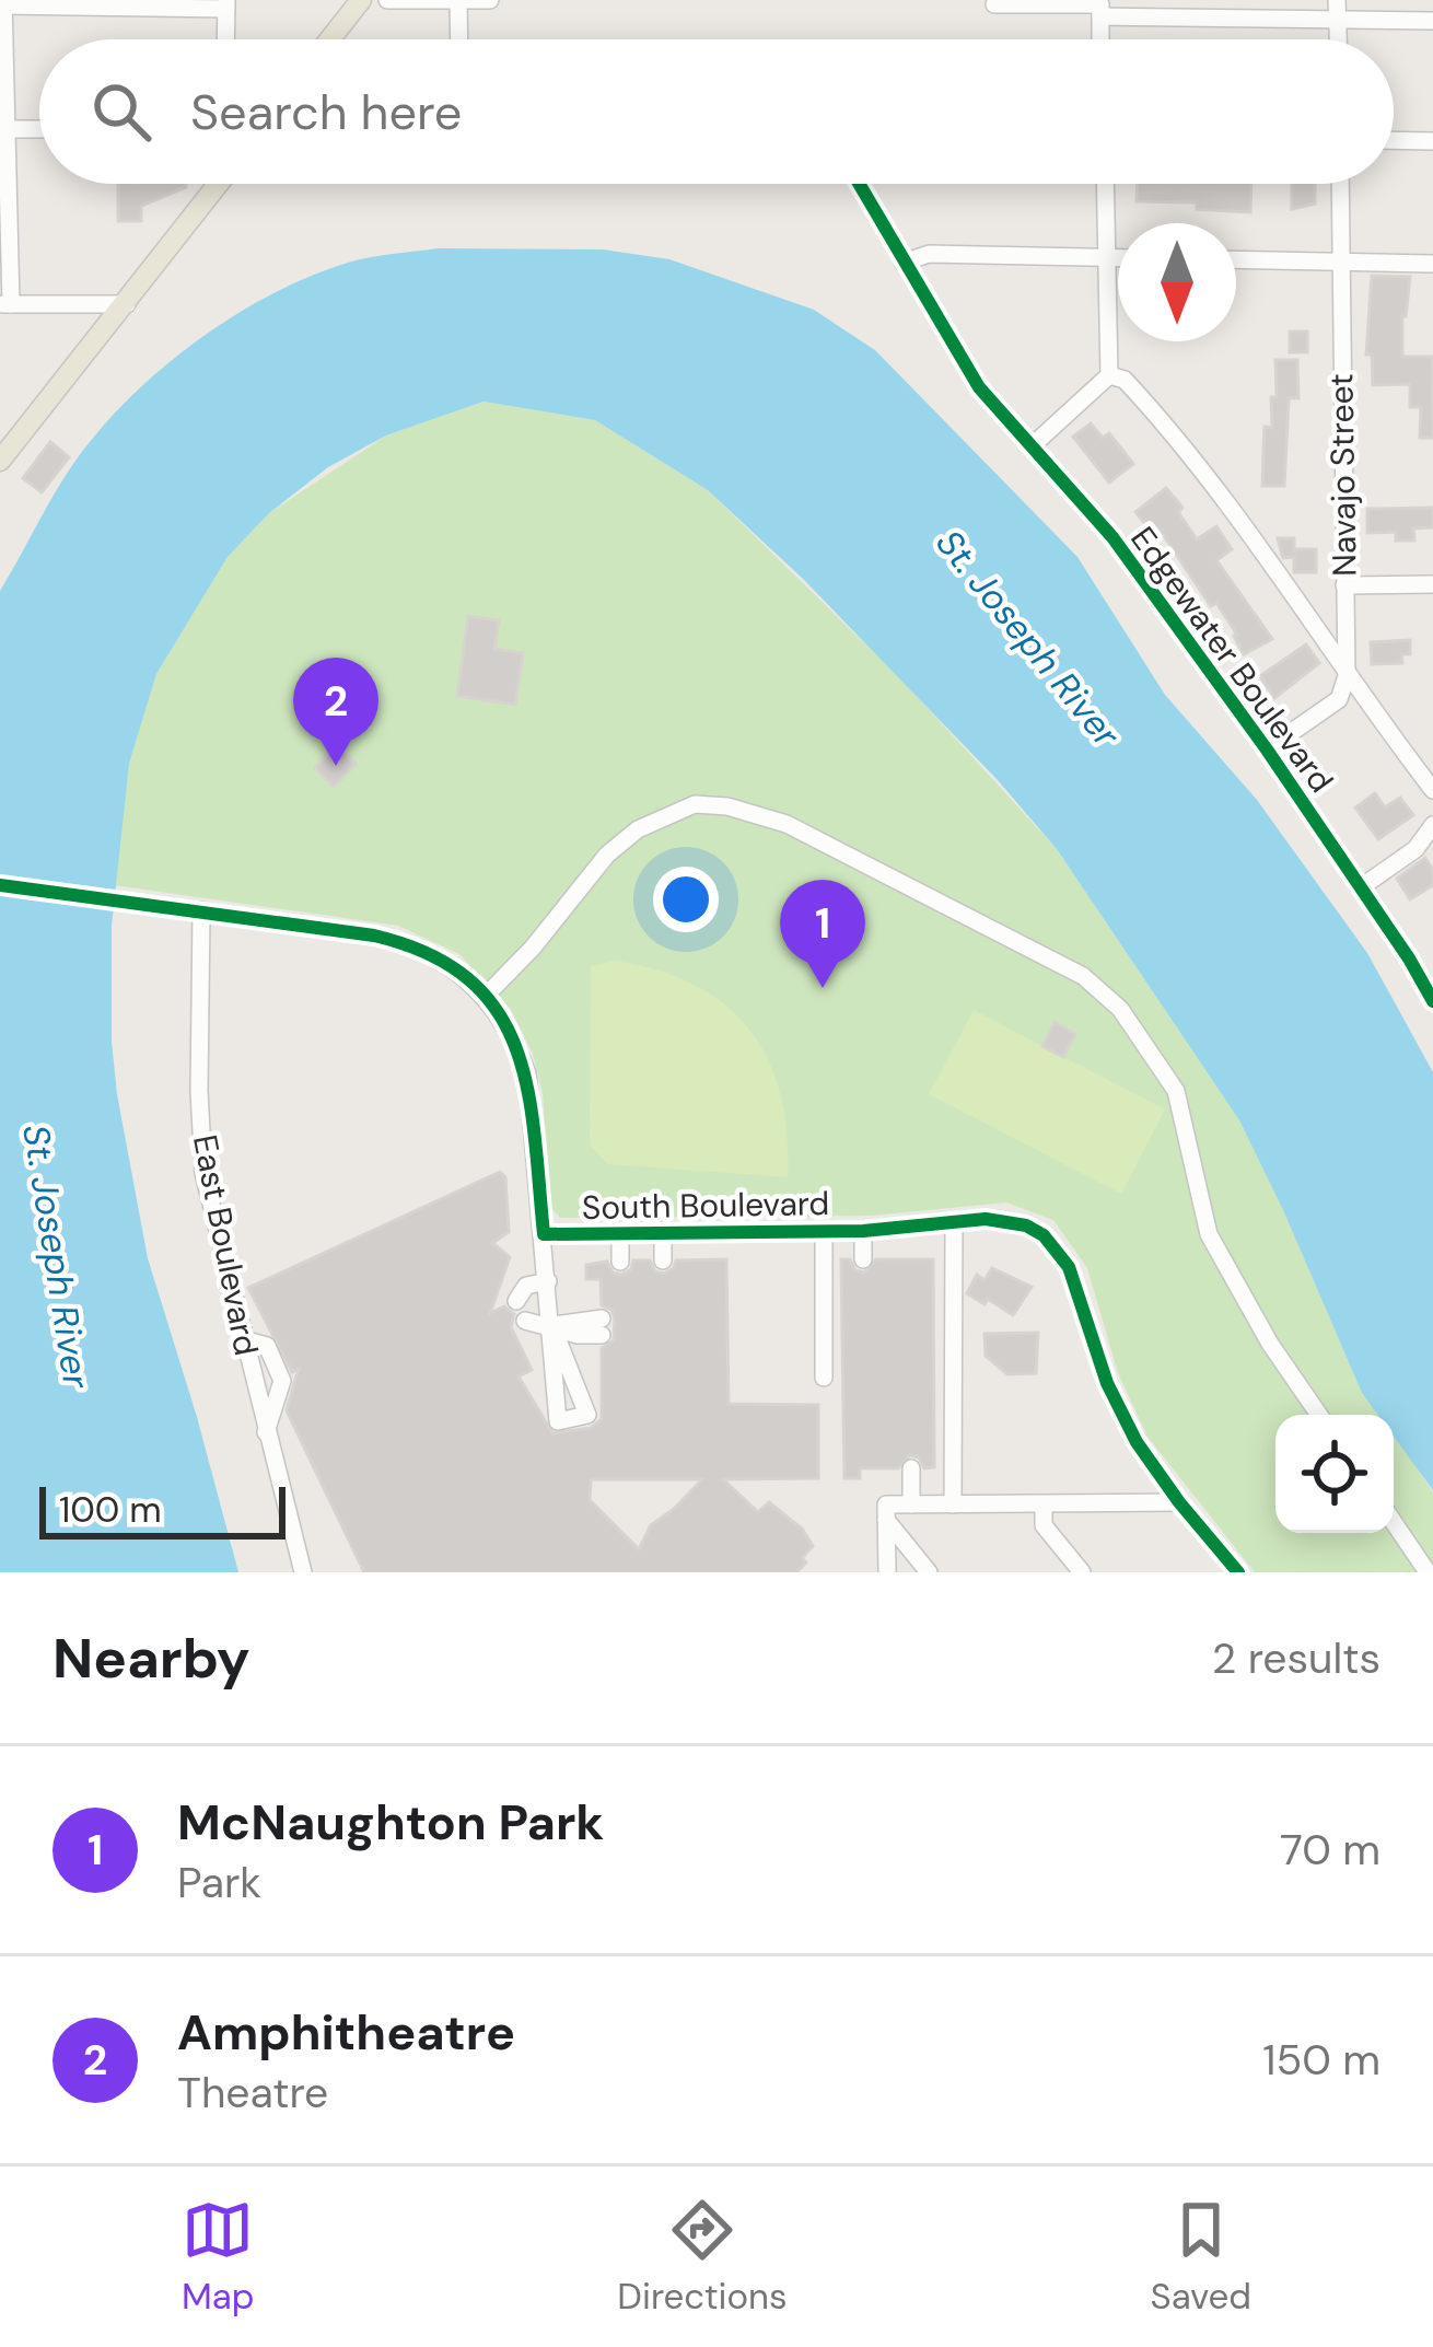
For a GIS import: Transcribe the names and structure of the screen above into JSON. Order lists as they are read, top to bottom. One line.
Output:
{"streets":{"street":["Navajo Street","Edgewater Boulevard","South Boulevard","East Boulevard"]},"crossings":[["South Boulevard","East Boulevard"]],"water":["St. Joseph River"],"scale_bar":"100 m","north":"bottom","page":{"search":"Search here","pins":["2","1"],"scale":"100 m","heading":["Nearby","2 results"],"list":[{"mark":"1","name":"McNaughton Park","note":"Park","value":"70 m"},{"mark":"2","name":"Amphitheatre","note":"Theatre","value":"150 m"}],"nav":["Map","Directions","Saved"]}}
